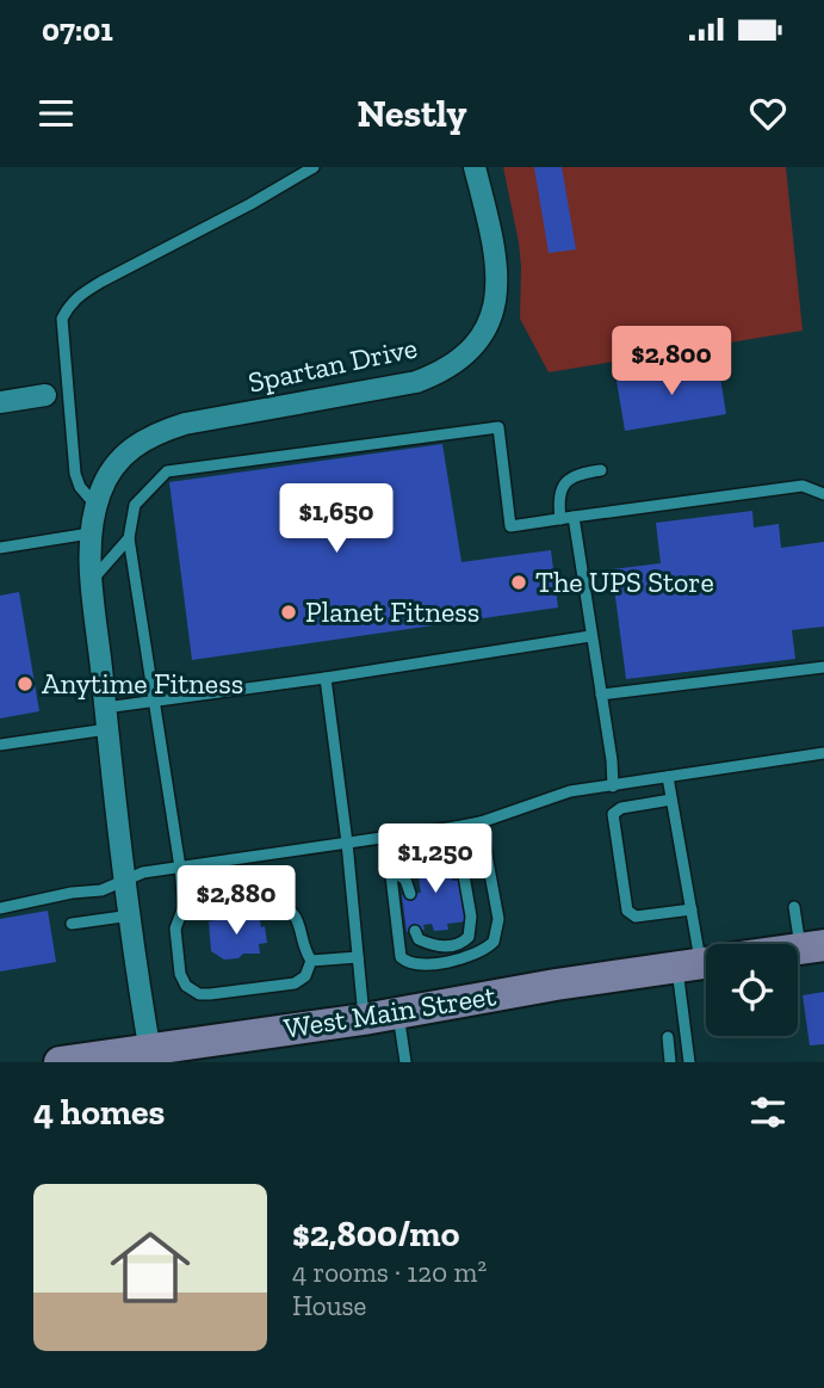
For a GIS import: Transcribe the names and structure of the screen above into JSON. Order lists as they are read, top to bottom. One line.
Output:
{"streets":{"main road":["West Main Street"],"street":["Spartan Drive"]},"crossings":[["Spartan Drive","West Main Street"]],"places":["The UPS Store","Planet Fitness","Anytime Fitness"],"page":{"status":"07:01","header":"Nestly","price":["$2,800","$1,650","$1,250","$2,880"],"heading":"4 homes","list":[{"name":"$2,800/mo","note":"4 rooms · 120 m² · House"}]}}
